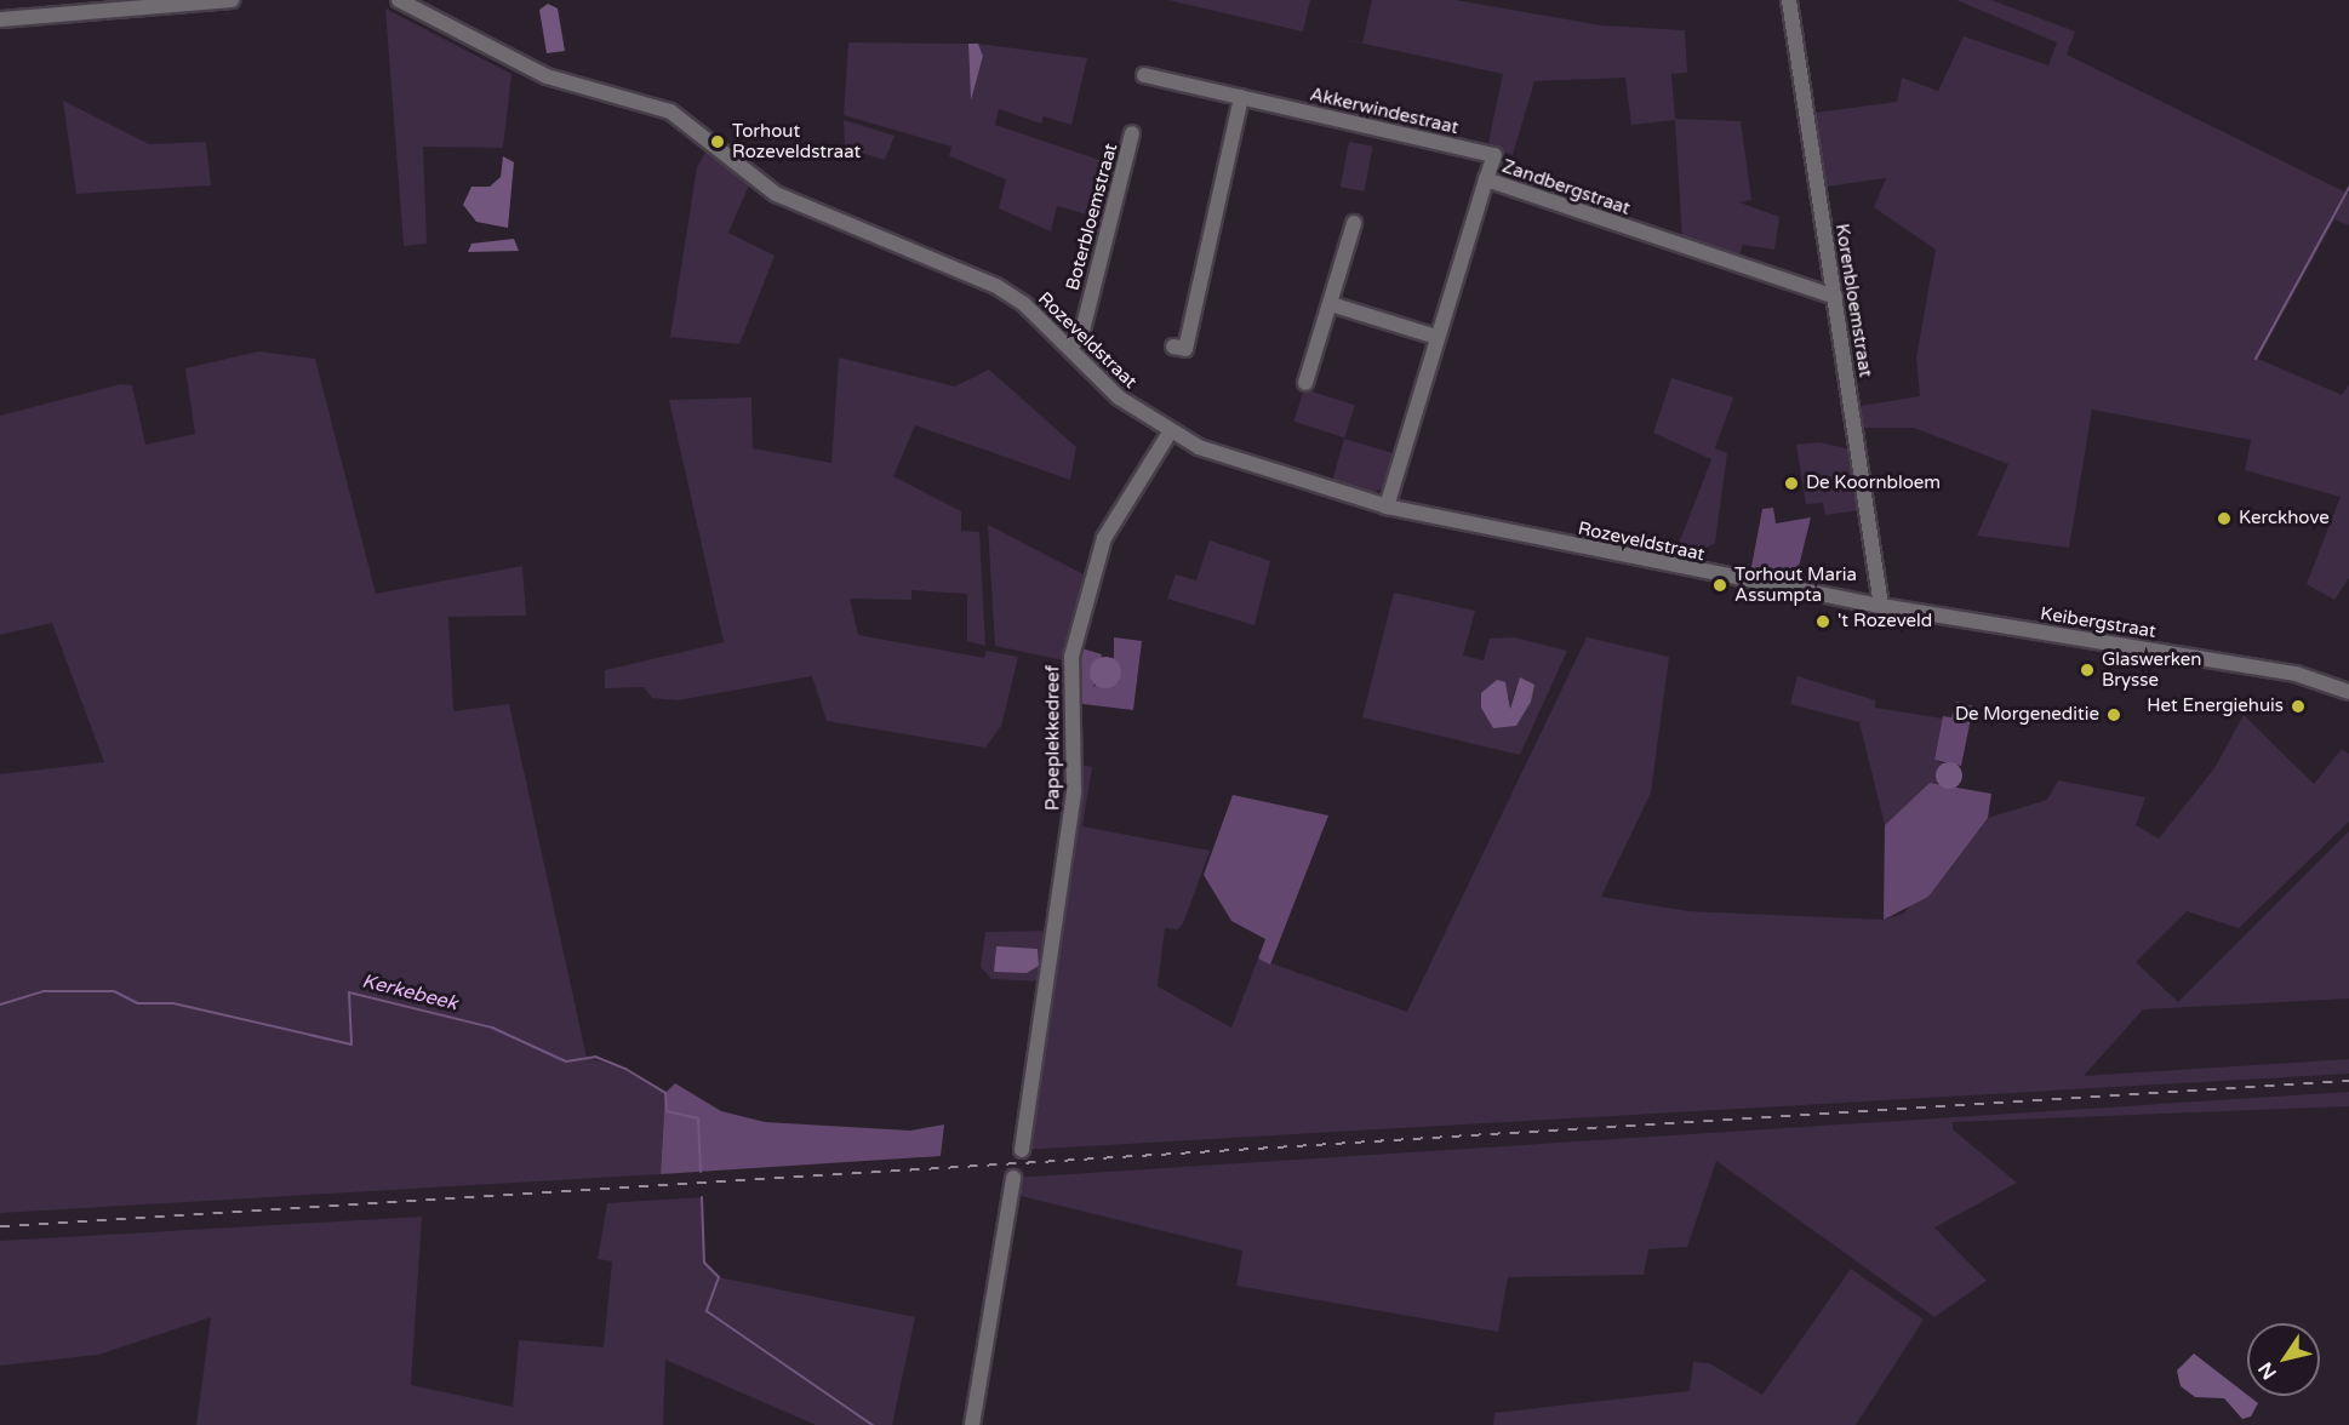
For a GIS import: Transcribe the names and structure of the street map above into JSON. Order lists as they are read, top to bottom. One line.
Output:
{"streets":{"street":["Akkerwindestraat","Zandbergstraat","Boterbloemstraat","Korenbloemstraat","Rozeveldstraat","Keibergstraat","Papeplekkedreef"]},"crossings":[["Akkerwindestraat","Zandbergstraat"],["Zandbergstraat","Korenbloemstraat"],["Zandbergstraat","Rozeveldstraat"],["Boterbloemstraat","Rozeveldstraat"],["Korenbloemstraat","Rozeveldstraat"],["Korenbloemstraat","Keibergstraat"],["Rozeveldstraat","Keibergstraat"],["Rozeveldstraat","Papeplekkedreef"]],"water":["Kerkebeek"],"places":["Torhout Rozeveldstraat","De Koornbloem","Kerckhove","Torhout Maria Assumpta","'t Rozeveld","Glaswerken Brysse","Het Energiehuis","De Morgeneditie"],"north":"bottom left"}
